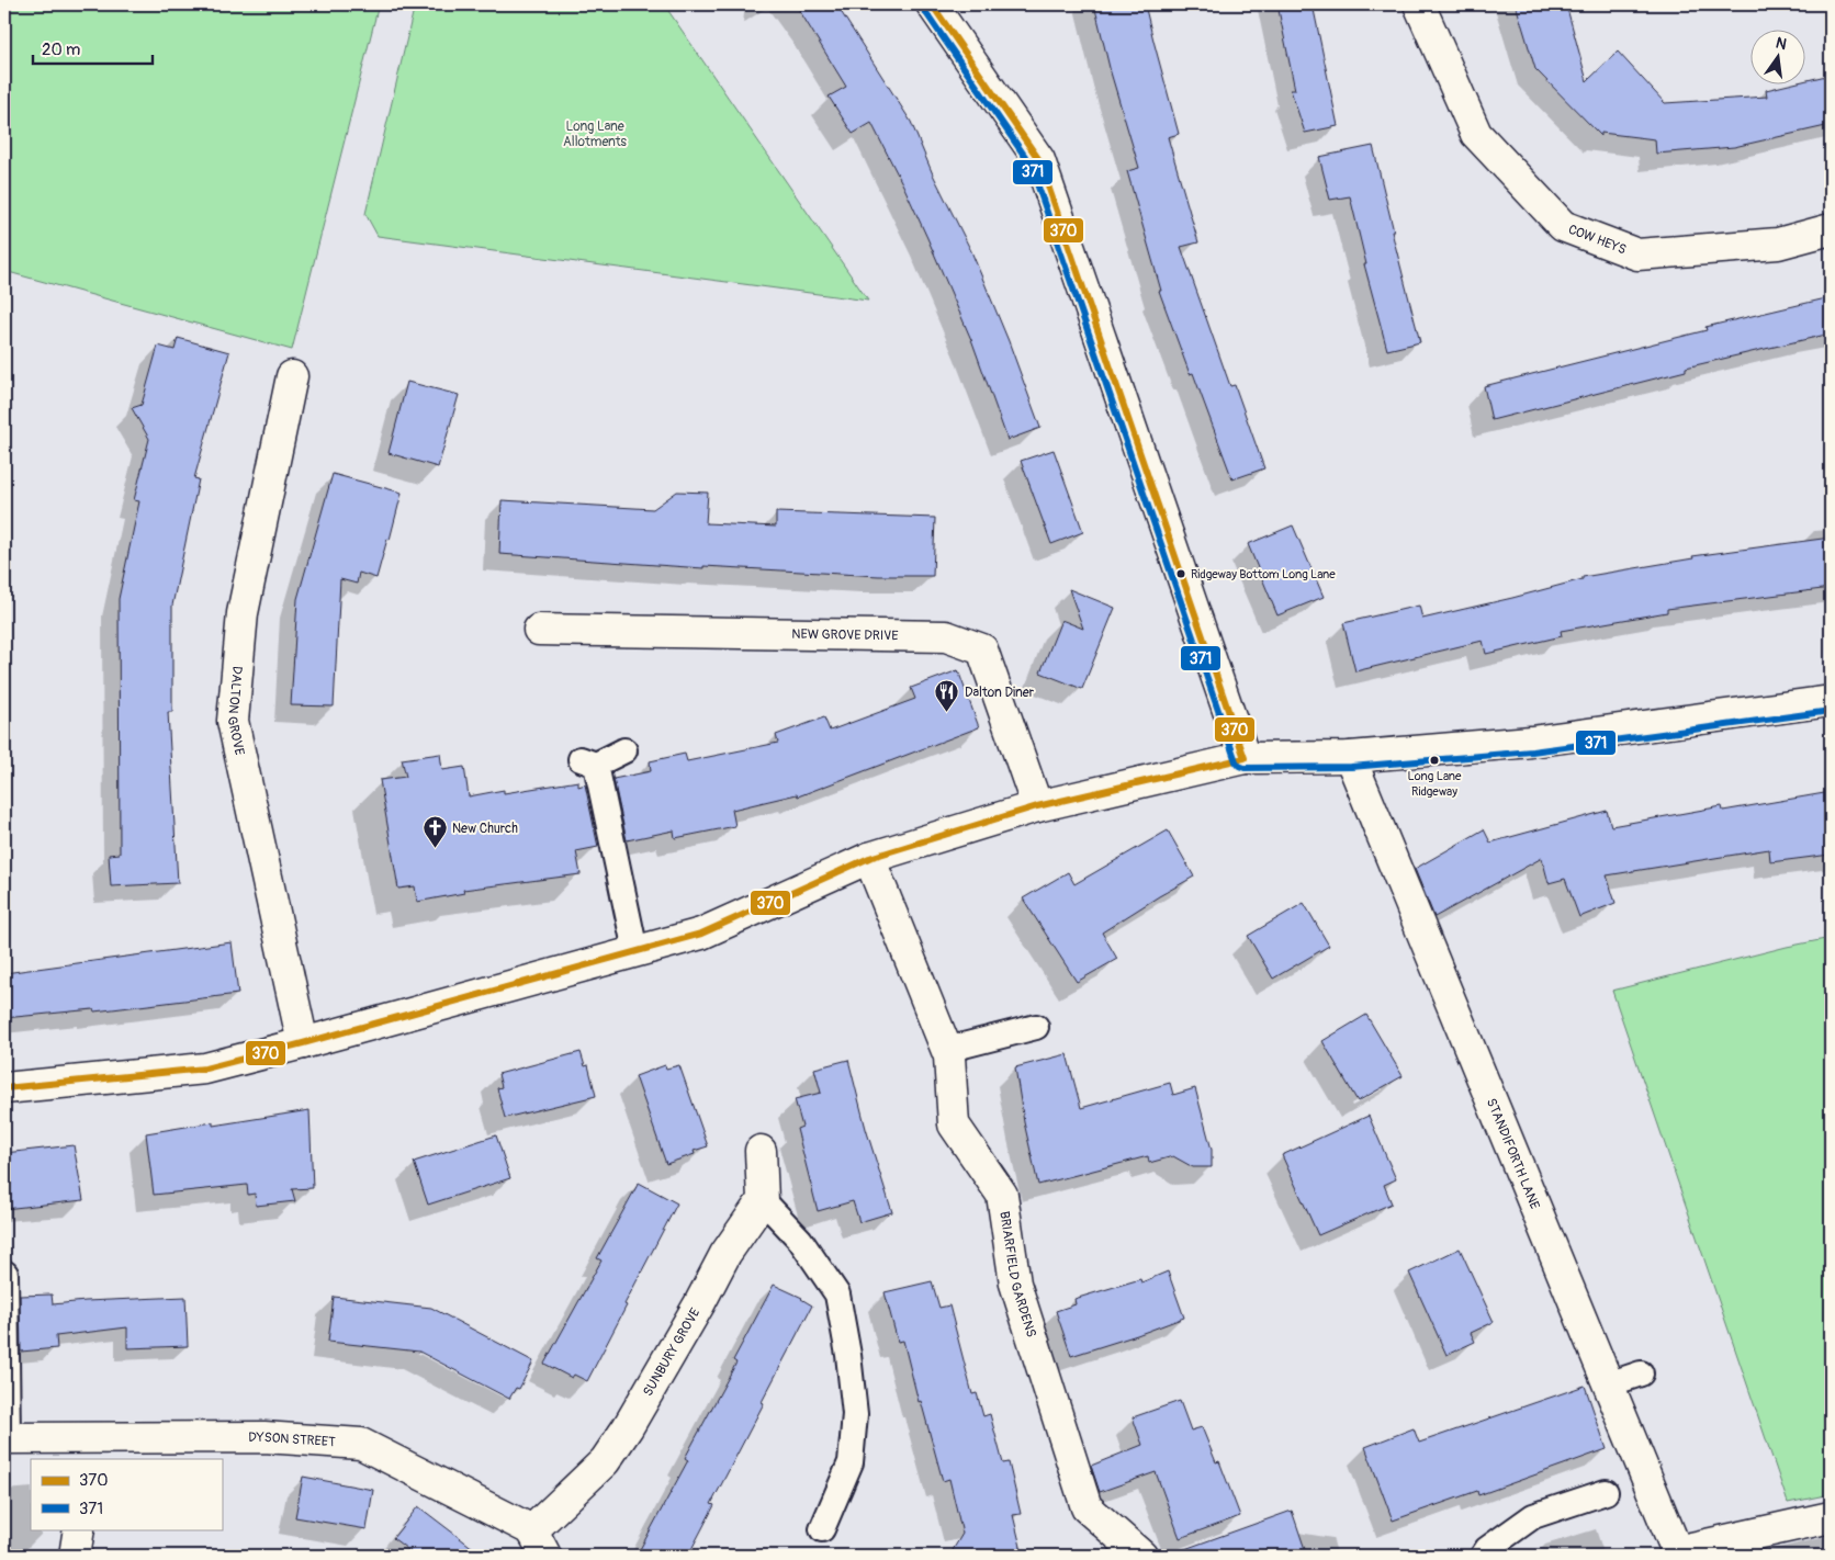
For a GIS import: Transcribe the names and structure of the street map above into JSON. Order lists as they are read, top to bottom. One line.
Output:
{"streets":{"street":["COW HEYS","NEW GROVE DRIVE","DALTON GROVE","STANDIFORTH LANE","BRIARFIELD GARDENS","SUNBURY GROVE","DYSON STREET"]},"crossings":[["SUNBURY GROVE","DYSON STREET"]],"parks":["Long Lane Allotments"],"places":{"other":["Ridgeway Bottom Long Lane","Long Lane Ridgeway"],"restaurant":["Dalton Diner"],"church":["New Church"]},"lines":["transit line 370","transit line 371"],"legend":["370","371"],"scale_bar":"20 m","north":"top"}
